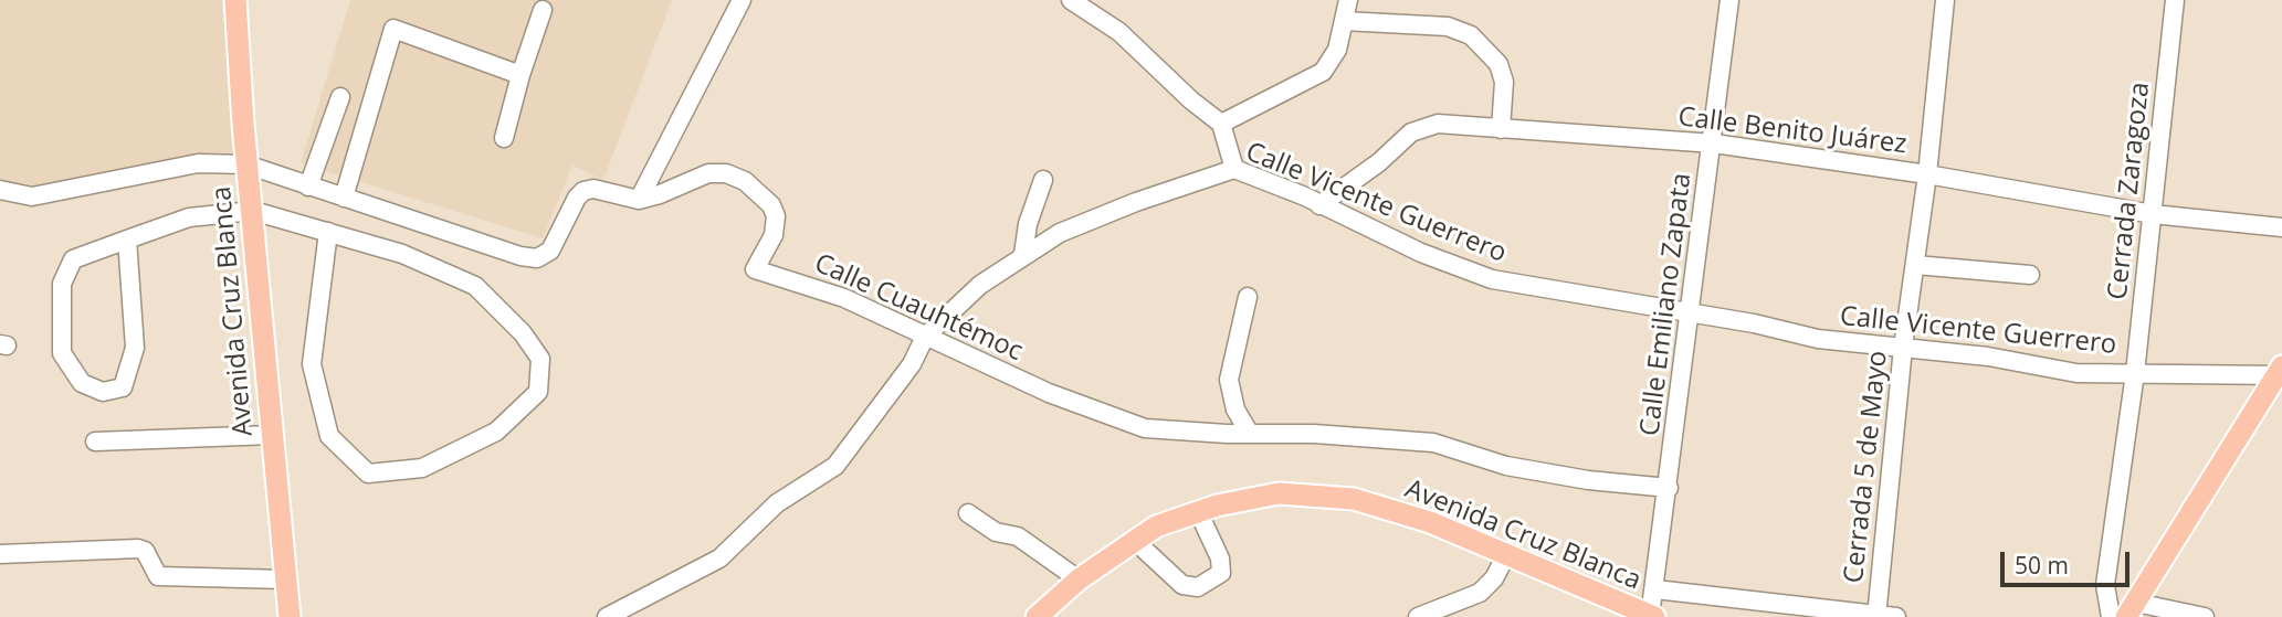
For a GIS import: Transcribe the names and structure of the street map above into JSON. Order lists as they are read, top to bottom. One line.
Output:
{"streets":{"main road":["Avenida Cruz Blanca"],"street":["Calle Benito Juárez","Cerrada Zaragoza","Calle Vicente Guerrero","Calle Emiliano Zapata","Calle Cuauhtémoc","Cerrada 5 de Mayo"]},"crossings":[["Calle Benito Juárez","Cerrada Zaragoza"],["Calle Benito Juárez","Calle Vicente Guerrero"],["Calle Benito Juárez","Calle Emiliano Zapata"],["Calle Benito Juárez","Cerrada 5 de Mayo"],["Cerrada Zaragoza","Calle Vicente Guerrero"],["Calle Vicente Guerrero","Calle Emiliano Zapata"],["Calle Vicente Guerrero","Calle Cuauhtémoc"],["Calle Vicente Guerrero","Cerrada 5 de Mayo"],["Calle Emiliano Zapata","Calle Cuauhtémoc"],["Calle Emiliano Zapata","Avenida Cruz Blanca"]],"scale_bar":"50 m"}
